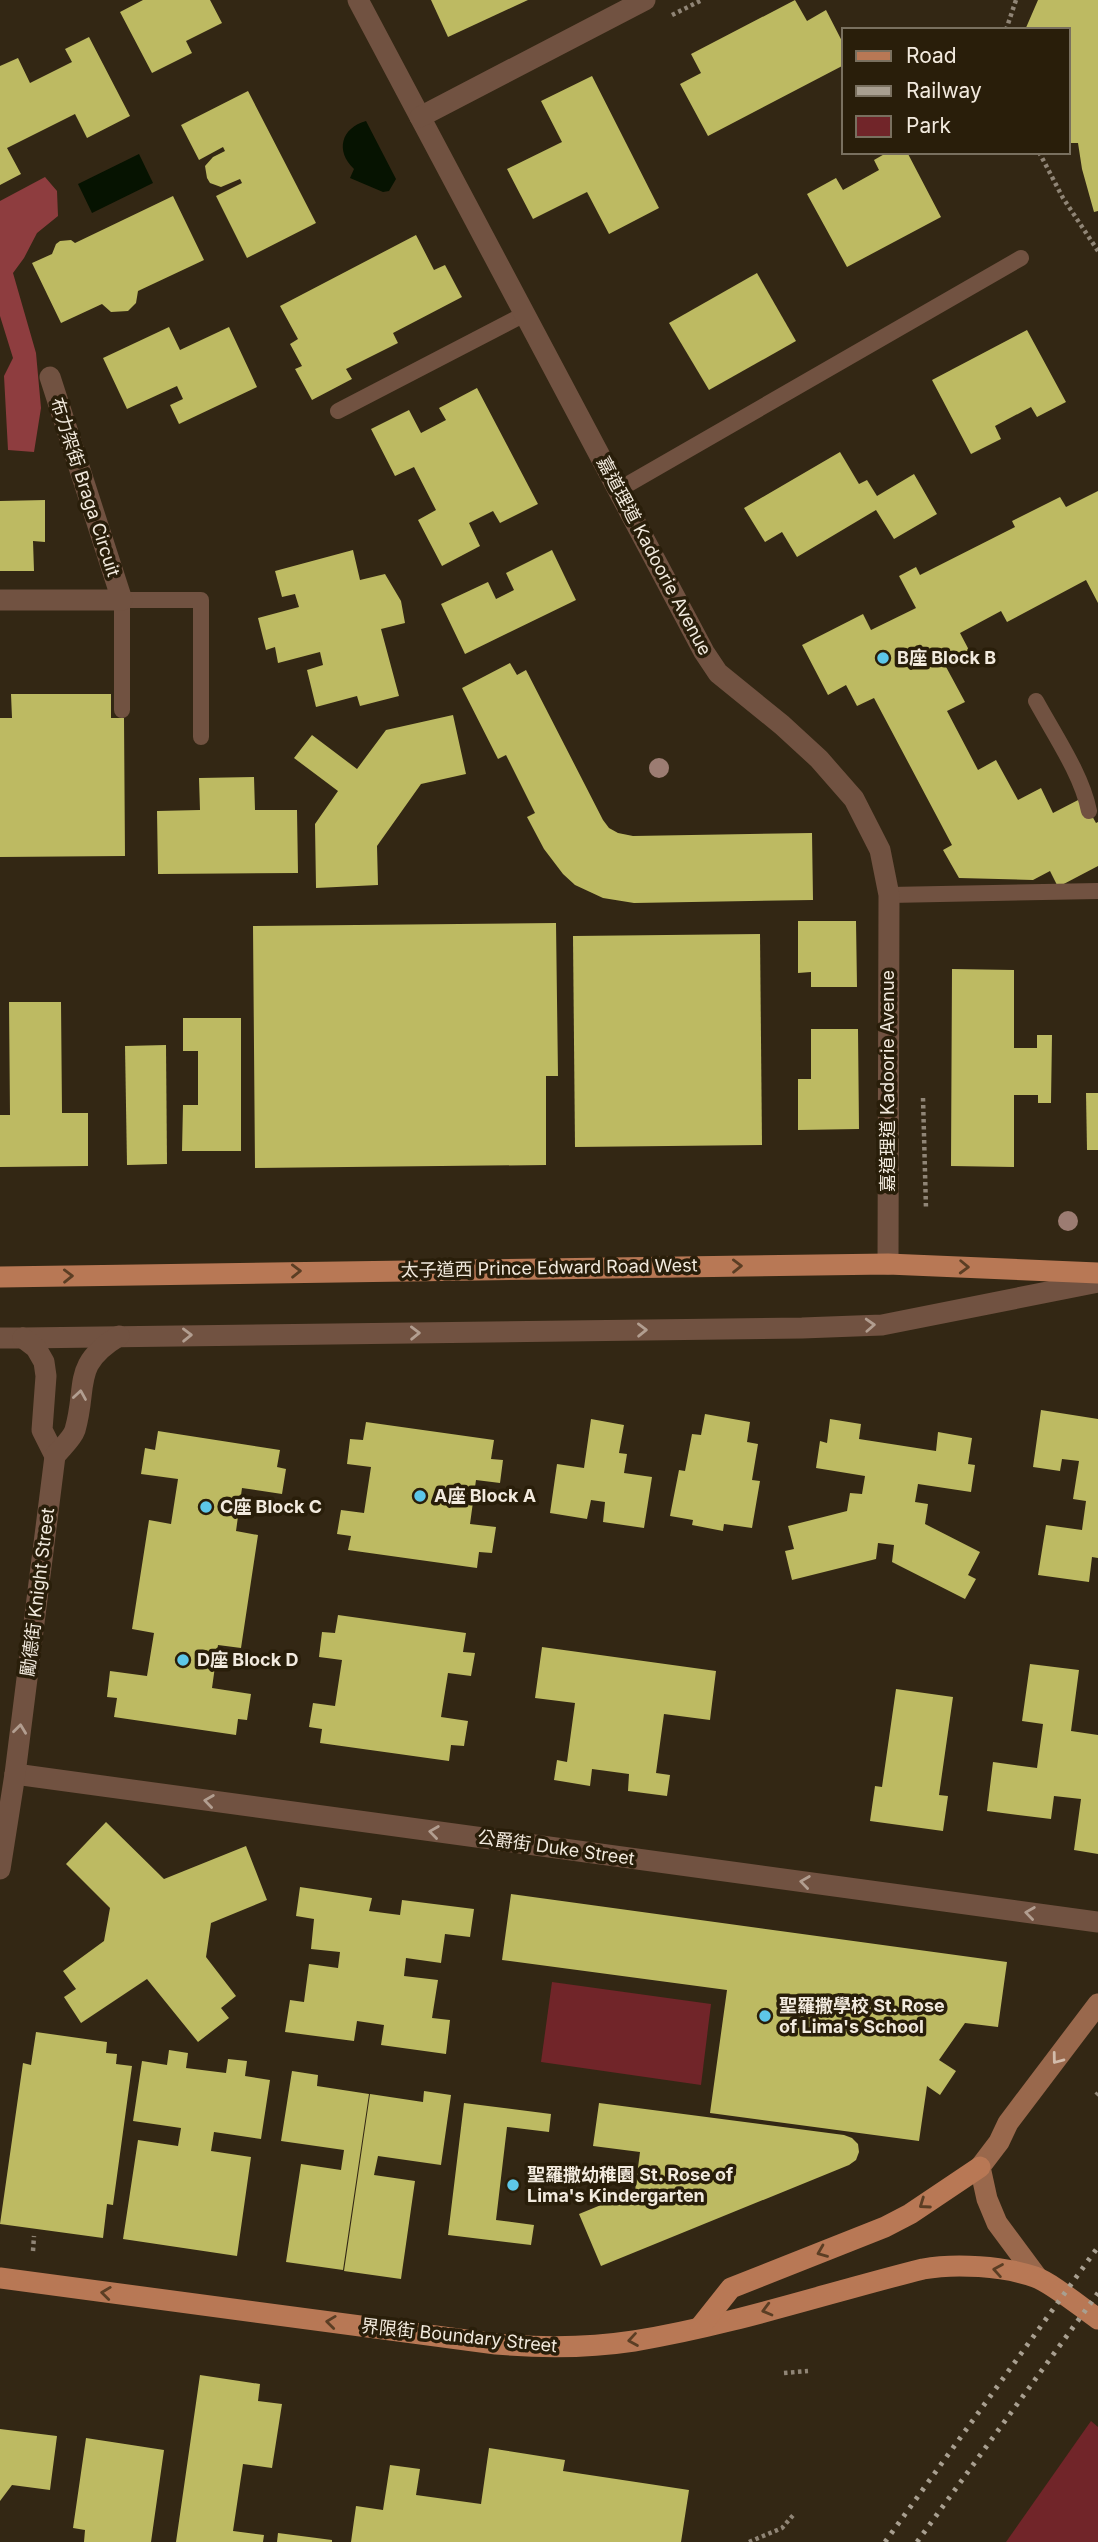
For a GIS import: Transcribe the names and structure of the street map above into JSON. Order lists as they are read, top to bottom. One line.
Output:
{"streets":{"main road":["太子道西 Prince Edward Road West","界限街 Boundary Street"],"street":["布力架街 Braga Circuit","嘉道理道 Kadoorie Avenue","勵德街 Knight Street","公爵街 Duke Street"]},"crossings":[["嘉道理道 Kadoorie Avenue","太子道西 Prince Edward Road West"],["勵德街 Knight Street","公爵街 Duke Street"]],"one_way":["太子道西 Prince Edward Road West","勵德街 Knight Street","公爵街 Duke Street","界限街 Boundary Street"],"places":["B座 Block B","A座 Block A","C座 Block C","D座 Block D","聖羅撒學校 St. Rose of Lima's School","聖羅撒幼稚園 St. Rose of Lima's Kindergarten"],"legend":["Road","Railway","Park"]}
